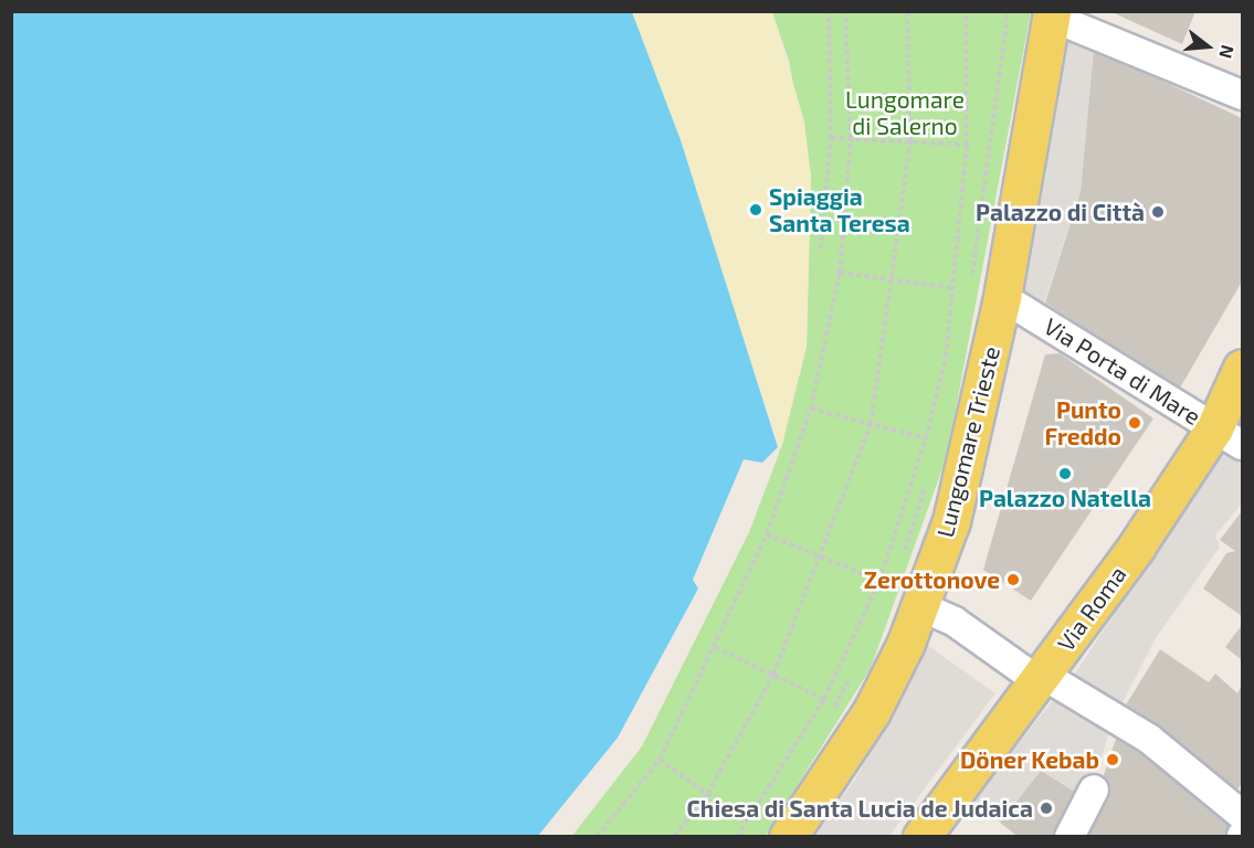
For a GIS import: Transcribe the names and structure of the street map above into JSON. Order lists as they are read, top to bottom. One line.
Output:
{"streets":{"main road":["Lungomare Trieste","Via Roma"],"street":["Via Porta di Mare"]},"crossings":[["Via Porta di Mare","Lungomare Trieste"],["Via Porta di Mare","Via Roma"]],"parks":["Lungomare di Salerno"],"places":["Spiaggia Santa Teresa","Palazzo di Città","Punto Freddo","Palazzo Natella","Zerottonove","Döner Kebab","Chiesa di Santa Lucia de Judaica"],"north":"right"}
